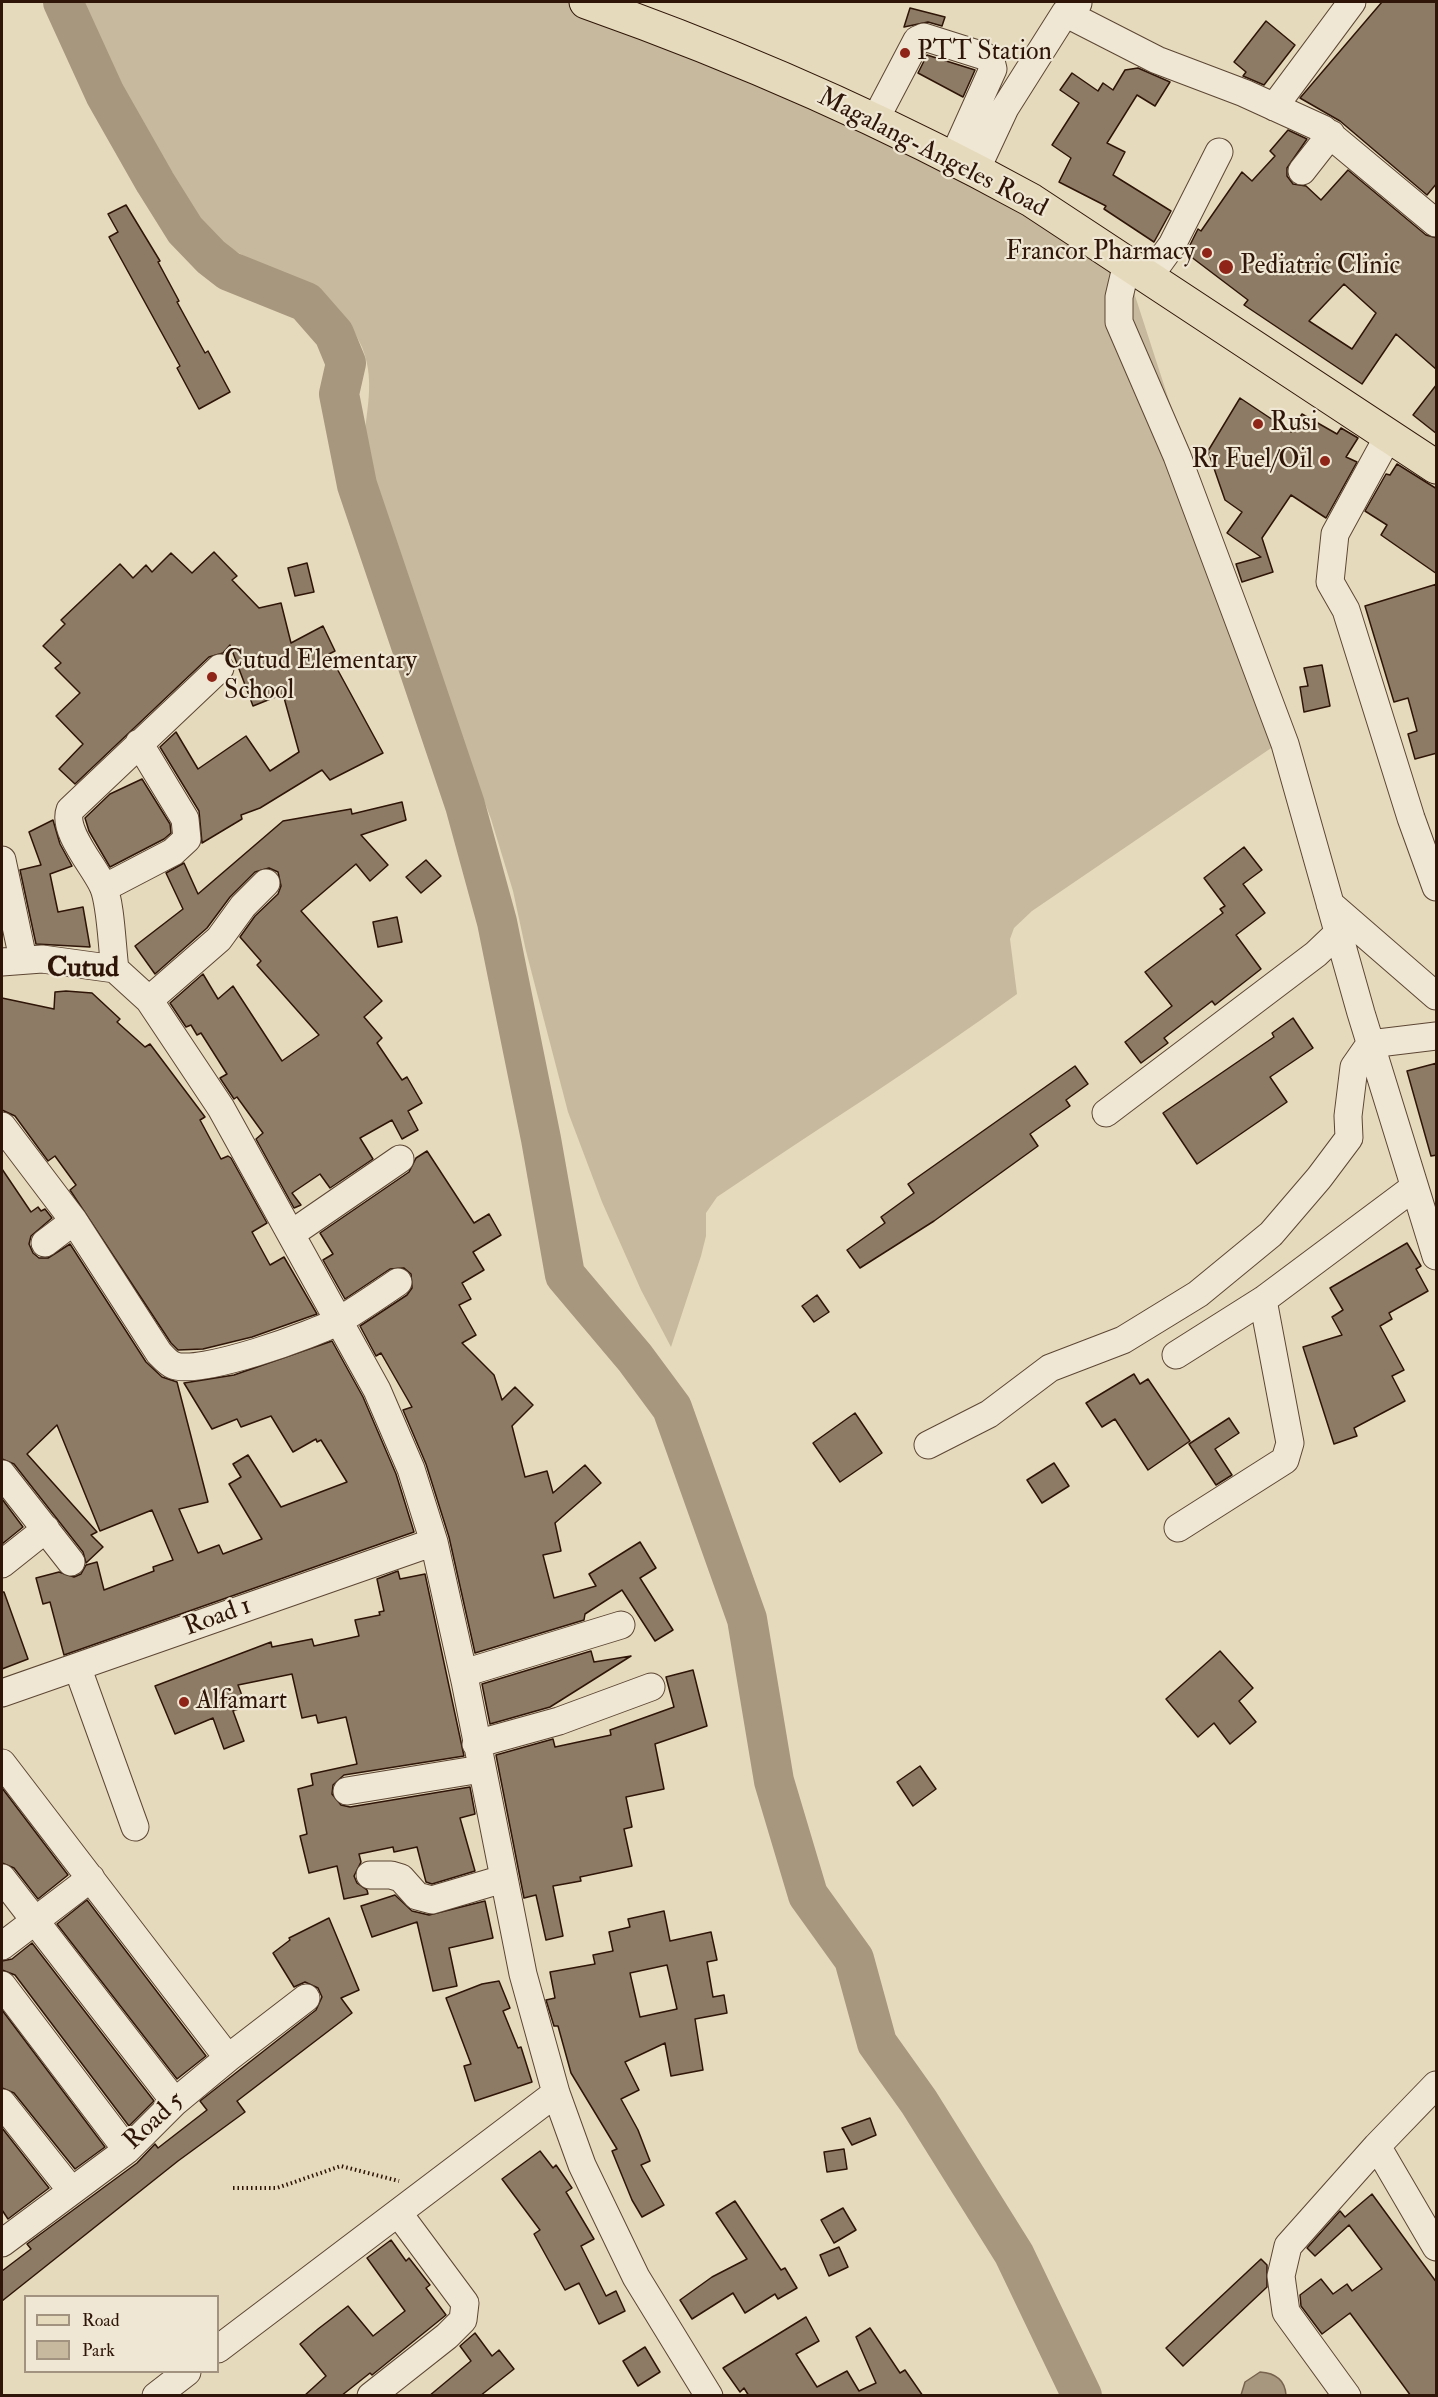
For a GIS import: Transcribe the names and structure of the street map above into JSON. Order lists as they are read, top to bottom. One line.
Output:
{"streets":{"main road":["Magalang-Angeles Road"],"street":["Road 1","Road 5"]},"districts":["Cutud"],"places":["PTT Station","Francor Pharmacy","Pediatric Clinic","Rusi","R1 Fuel/Oil","Cutud Elementary School","Alfamart"],"legend":["Road","Park"]}
